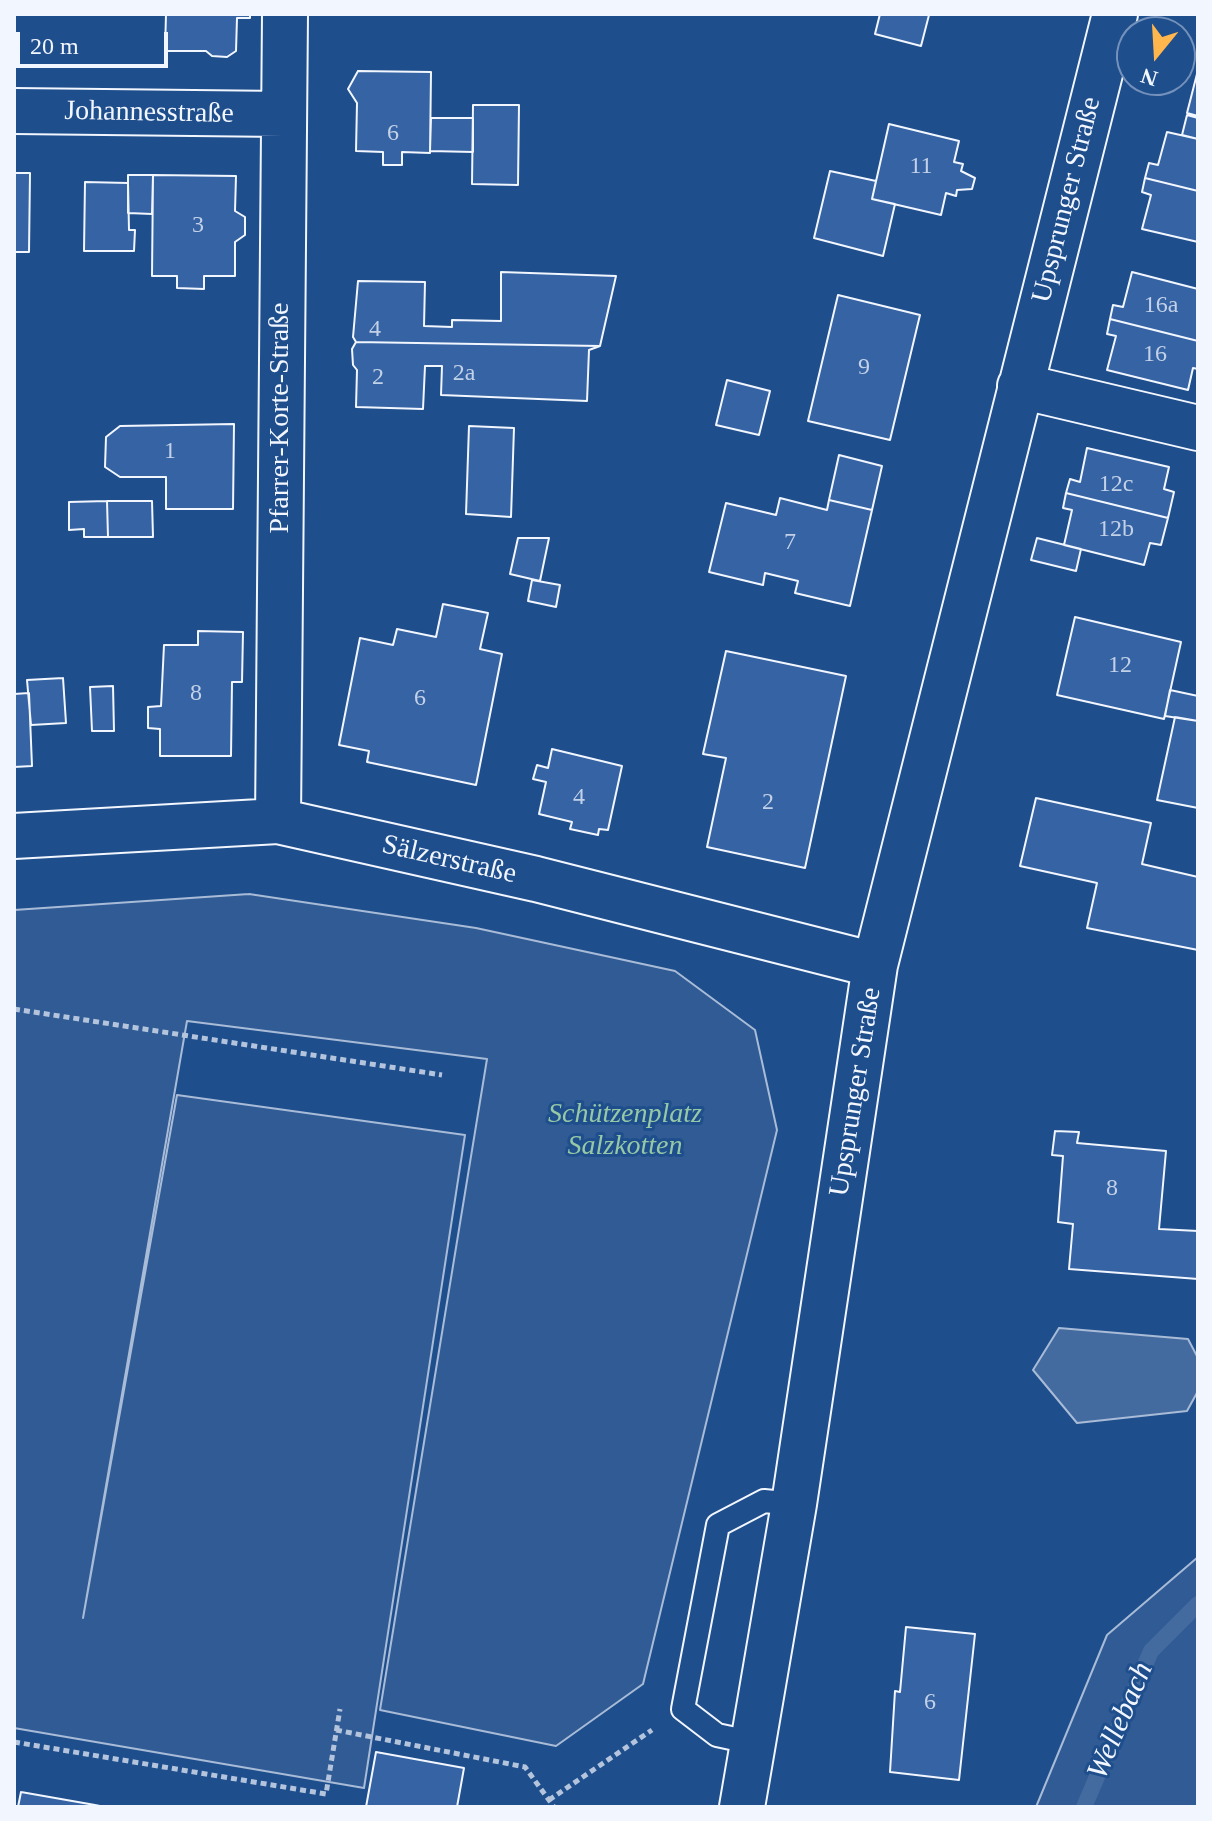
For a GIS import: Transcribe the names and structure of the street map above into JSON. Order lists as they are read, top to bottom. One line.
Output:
{"streets":{"street":["Johannesstraße","Upsprunger Straße","Pfarrer-Korte-Straße","Sälzerstraße"]},"crossings":[["Johannesstraße","Pfarrer-Korte-Straße"],["Upsprunger Straße","Sälzerstraße"],["Pfarrer-Korte-Straße","Sälzerstraße"]],"water":["Wellebach"],"parks":["Schützenplatz Salzkotten"],"house_numbers":["6","11","3","16a","4","16","9","2a","2","1","12c","12b","7","12","8","6","4","2","8","6"],"scale_bar":"20 m","north":"bottom"}
